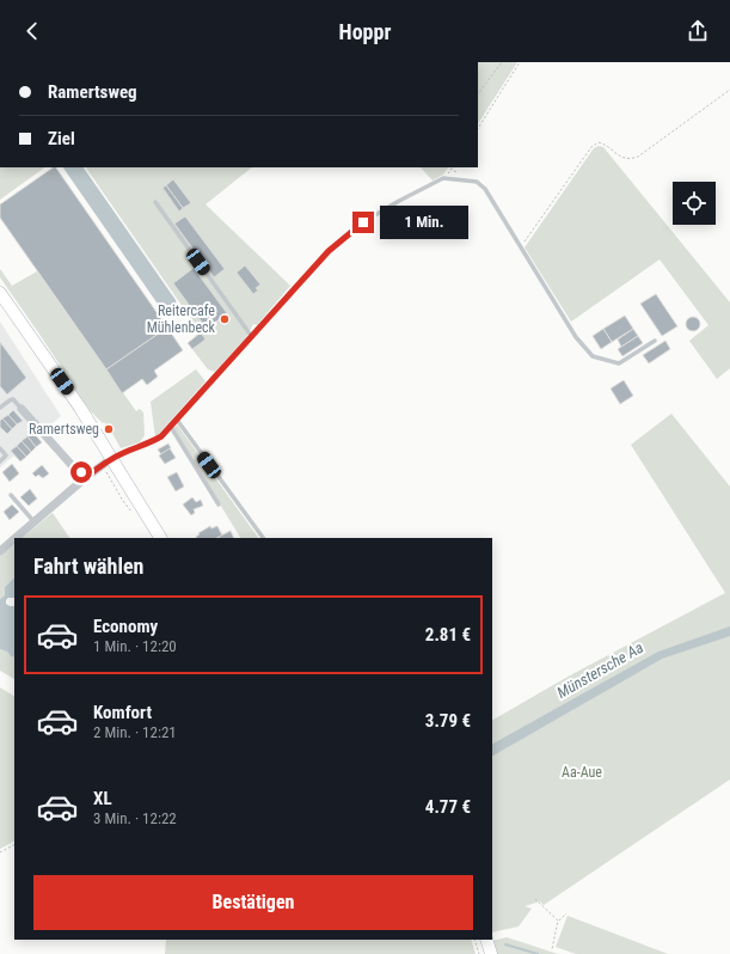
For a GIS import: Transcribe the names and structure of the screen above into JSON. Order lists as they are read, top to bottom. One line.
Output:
{"water":["Münstersche Aa"],"parks":["Aa-Aue"],"places":["Reitercafe Mühlenbeck","Ramertsweg"],"page":{"header":"Hoppr","banner":["Ramertsweg","Ziel"],"bubble":"1 Min.","heading":"Fahrt wählen","list":[{"name":"Economy","note":"1 Min. · 12:20","value":"2.81 €"},{"name":"Komfort","note":"2 Min. · 12:21","value":"3.79 €"},{"name":"XL","note":"3 Min. · 12:22","value":"4.77 €"}],"buttons":"Bestätigen"}}
